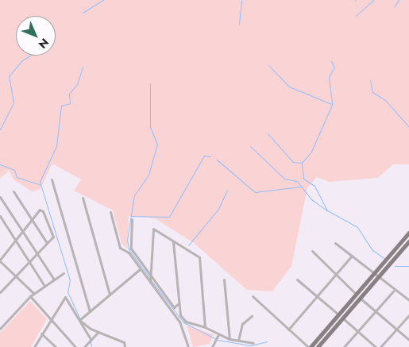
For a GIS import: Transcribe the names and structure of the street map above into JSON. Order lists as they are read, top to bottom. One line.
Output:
{"north":"bottom right"}
